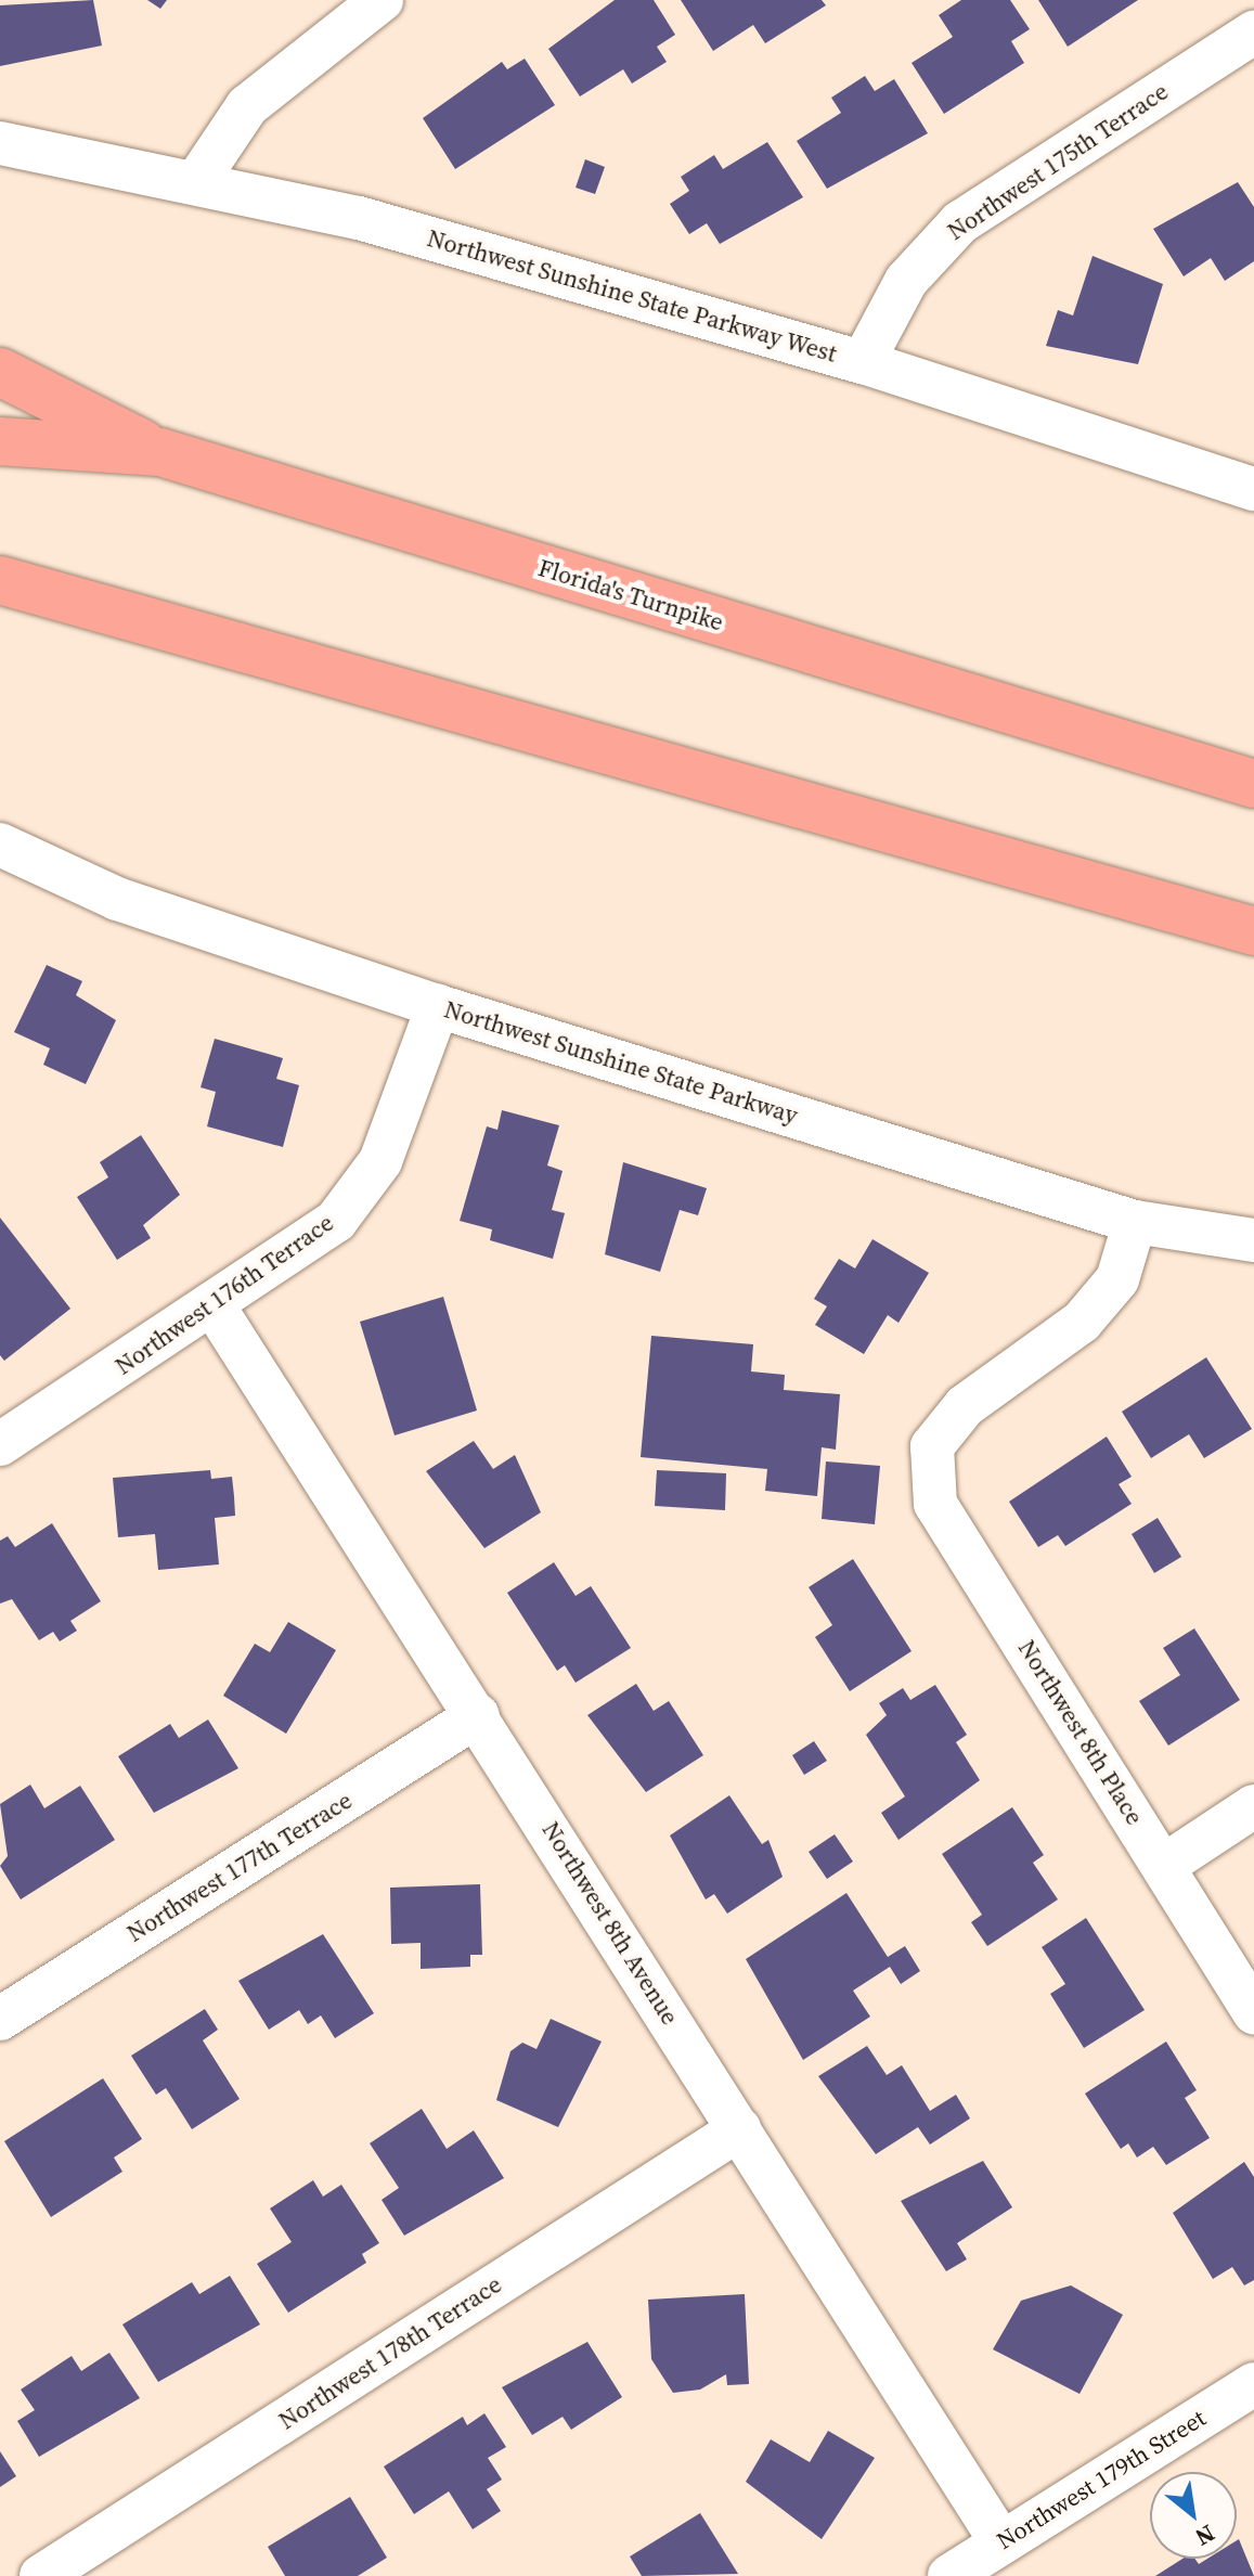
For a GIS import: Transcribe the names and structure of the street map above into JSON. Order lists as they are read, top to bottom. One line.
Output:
{"streets":{"highway":["Florida's Turnpike"],"street":["Northwest 175th Terrace","Northwest Sunshine State Parkway West","Northwest Sunshine State Parkway","Northwest 176th Terrace","Northwest 8th Place","Northwest 177th Terrace","Northwest 8th Avenue","Northwest 178th Terrace","Northwest 179th Street"]},"crossings":[["Northwest 175th Terrace","Northwest Sunshine State Parkway West"],["Northwest Sunshine State Parkway","Northwest 176th Terrace"],["Northwest Sunshine State Parkway","Northwest 8th Place"],["Northwest 176th Terrace","Northwest 8th Avenue"],["Northwest 177th Terrace","Northwest 8th Avenue"],["Northwest 8th Avenue","Northwest 178th Terrace"],["Northwest 8th Avenue","Northwest 179th Street"]],"north":"bottom right"}
